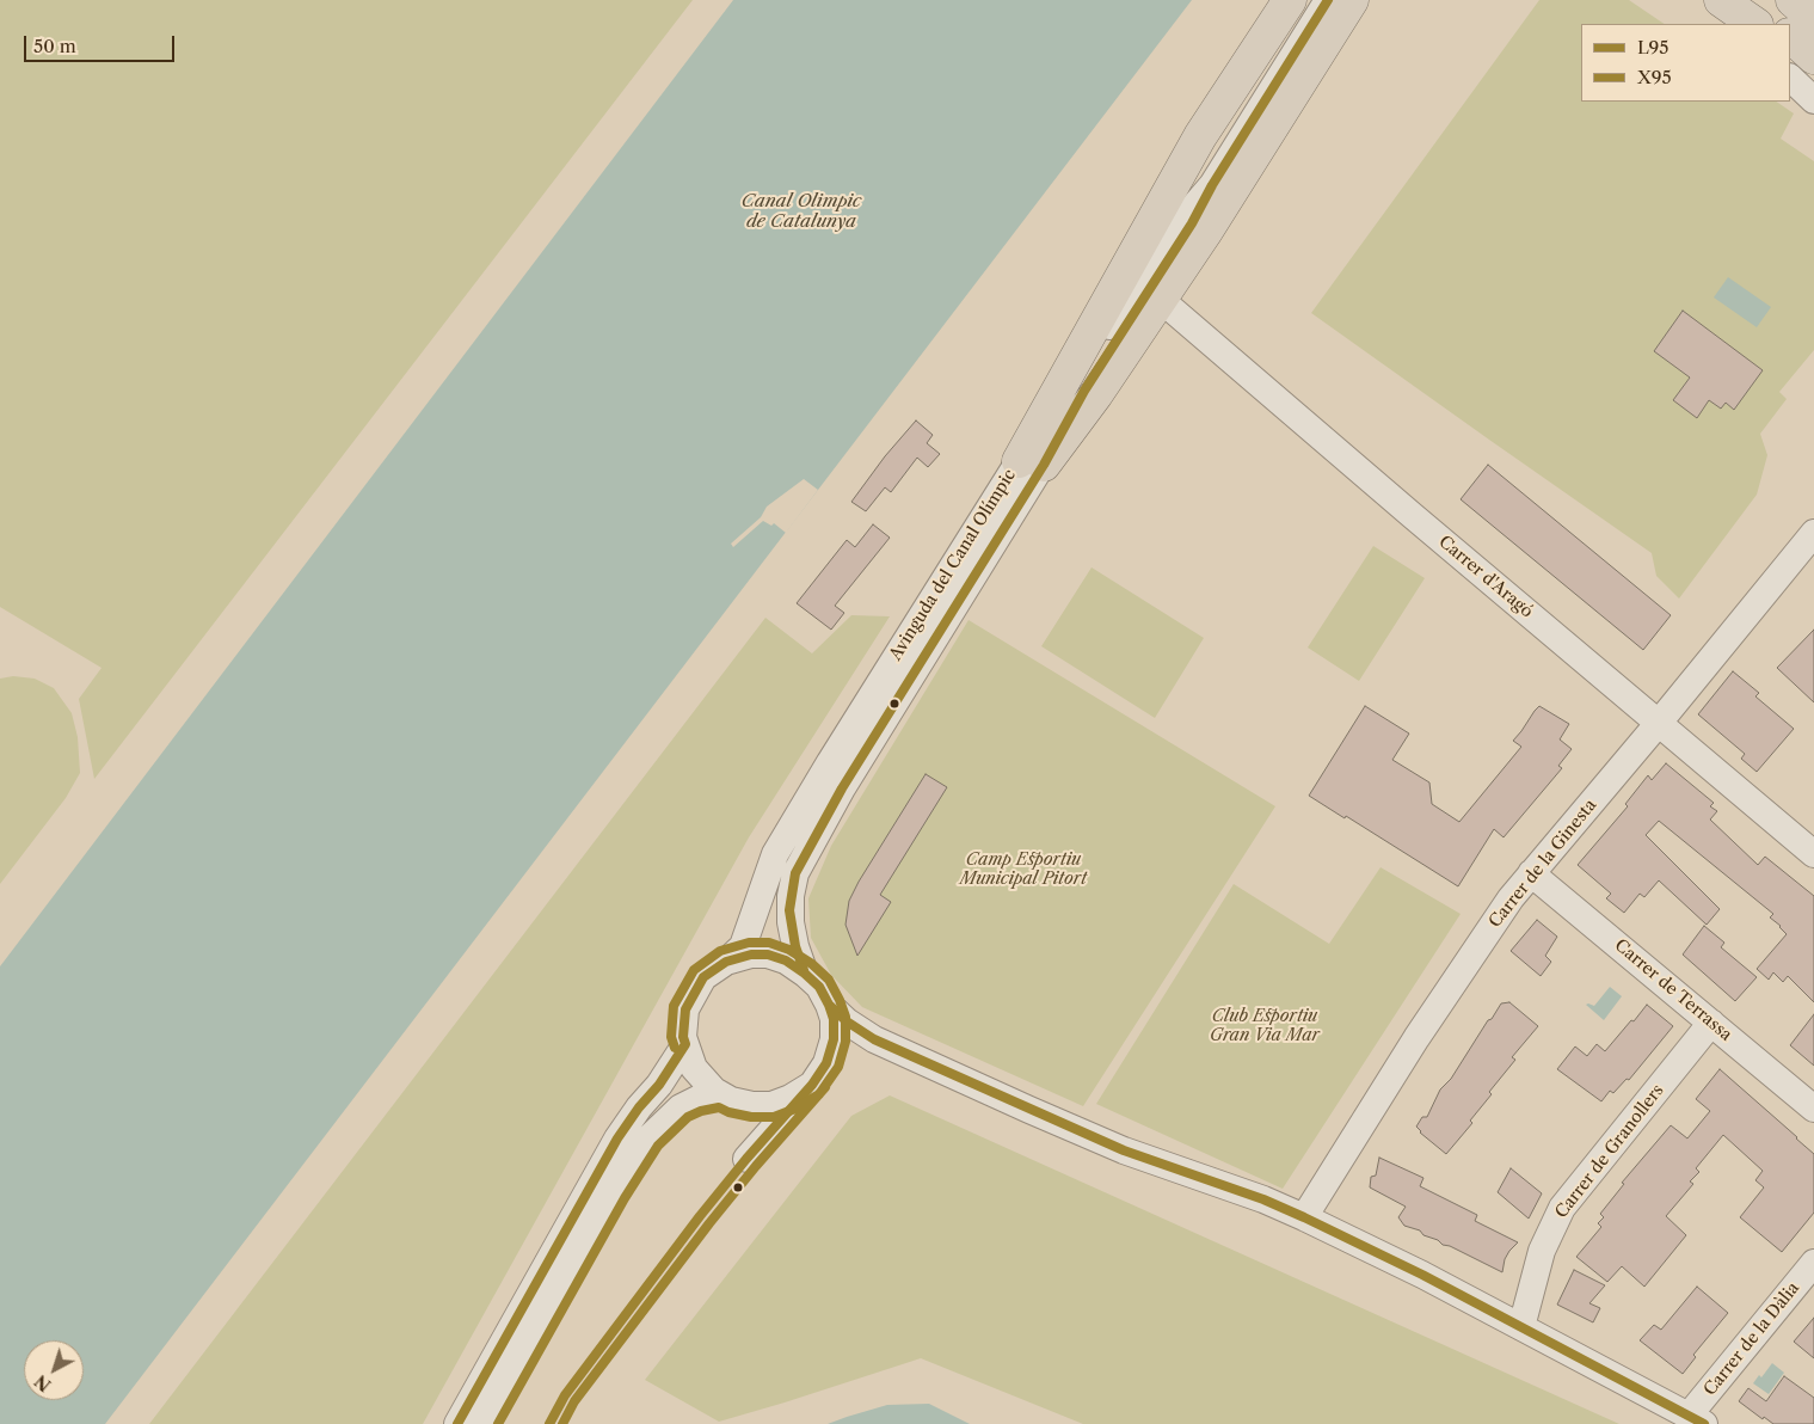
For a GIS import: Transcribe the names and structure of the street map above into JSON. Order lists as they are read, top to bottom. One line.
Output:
{"streets":{"street":["Avinguda del Canal Olímpic","Carrer d'Aragó","Carrer de la Ginesta","Carrer de Terrassa","Carrer de Granollers","Carrer de la Dàlia"]},"crossings":[["Carrer d'Aragó","Carrer de la Ginesta"],["Carrer de la Ginesta","Carrer de Terrassa"],["Carrer de Terrassa","Carrer de Granollers"]],"water":["Canal Olimpic de Catalunya"],"parks":["Camp Esportiu Municipal Pitort","Club Esportiu Gran Via Mar"],"lines":["transit line L95","transit line X95"],"legend":["L95","X95"],"scale_bar":"50 m","north":"bottom left"}
